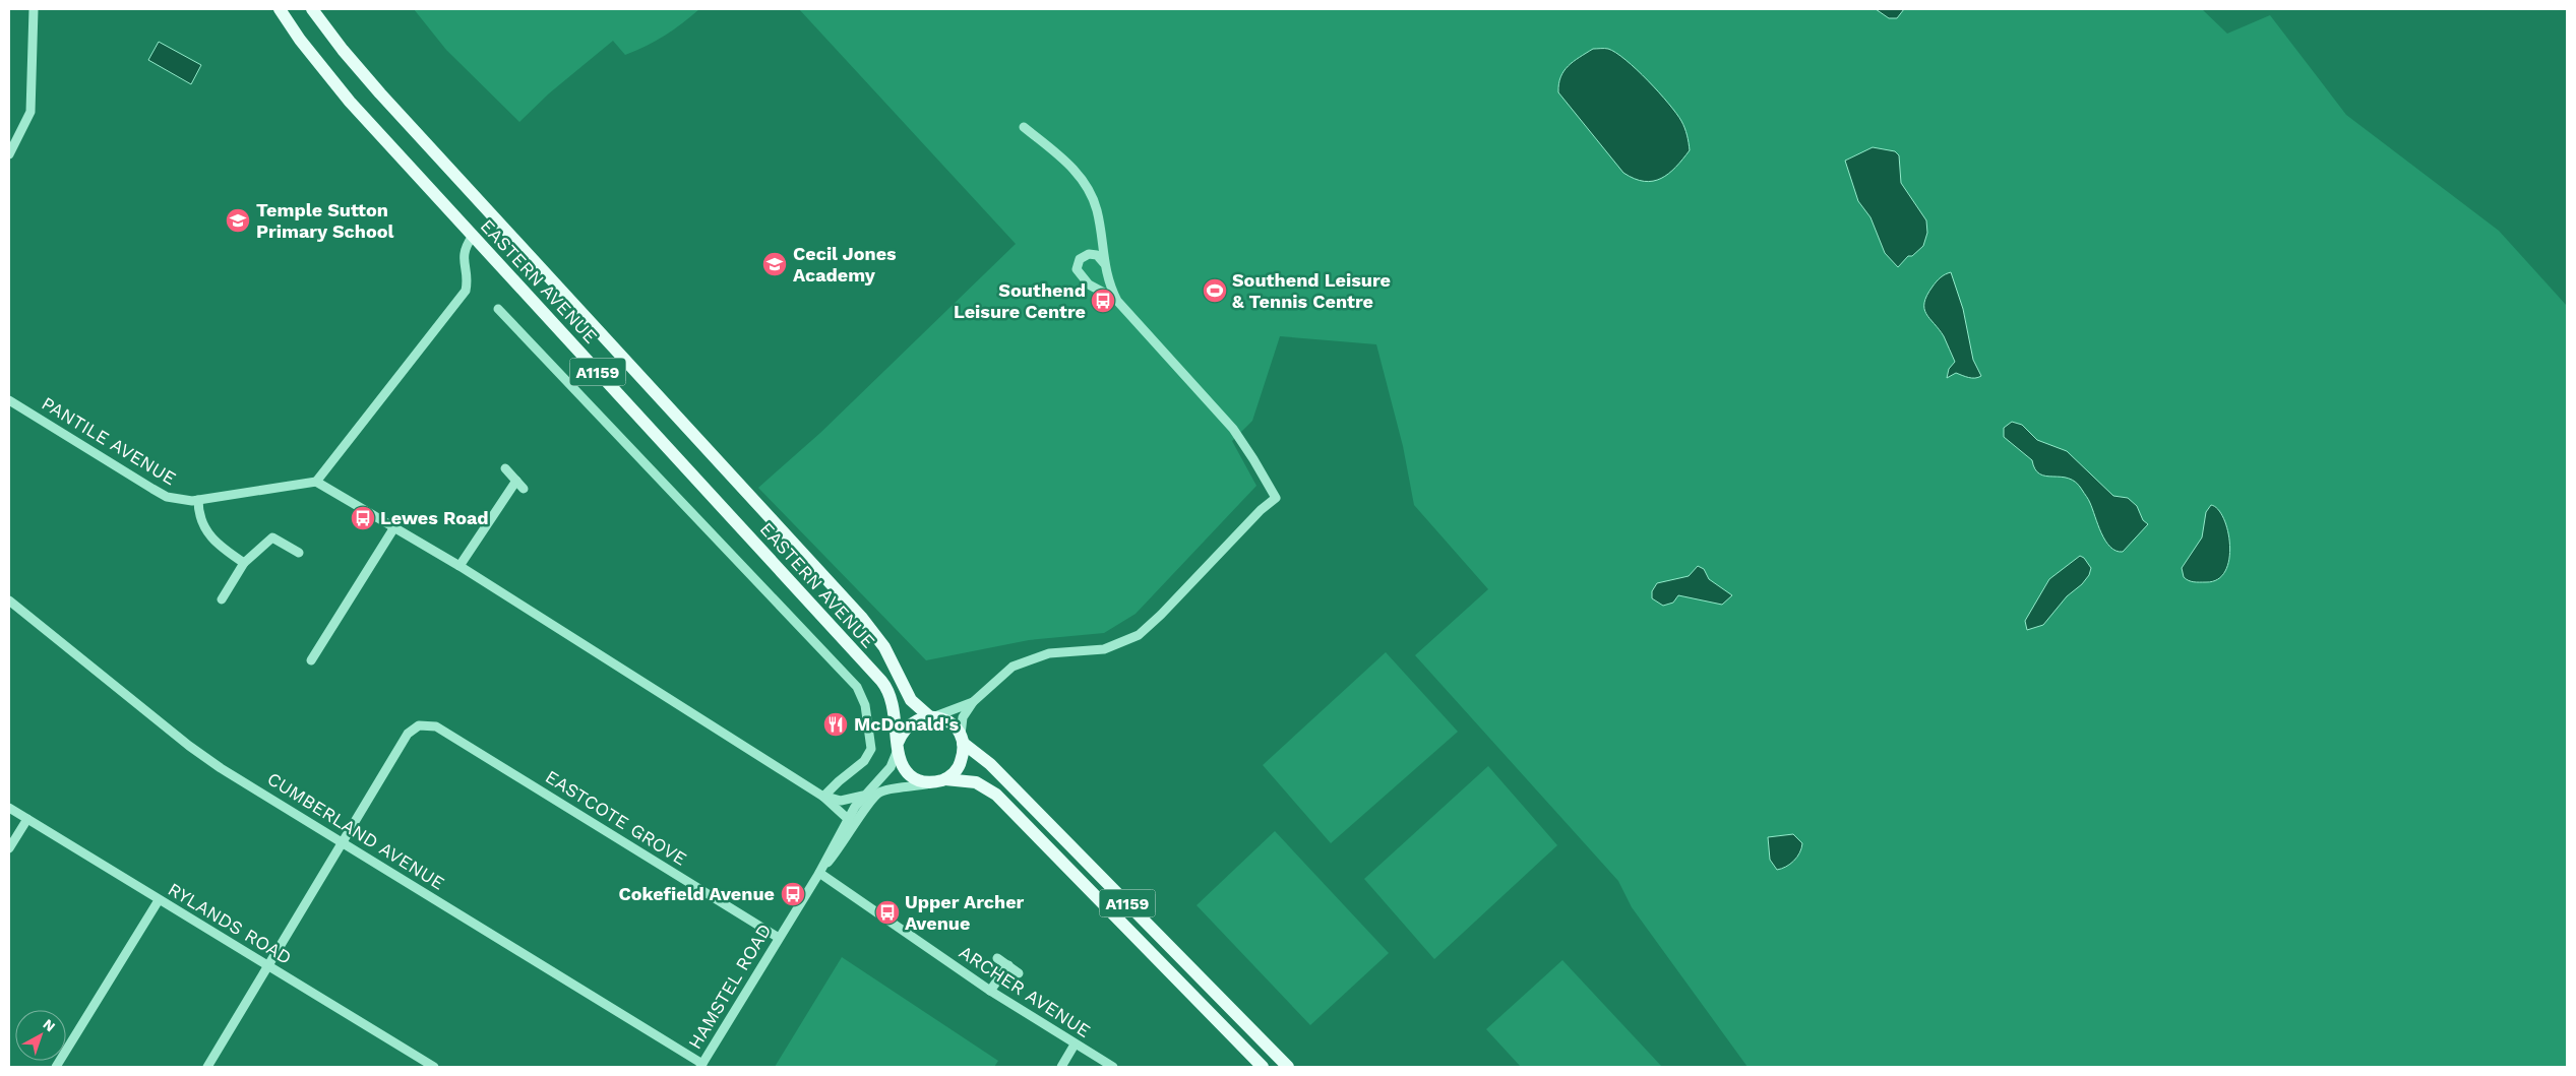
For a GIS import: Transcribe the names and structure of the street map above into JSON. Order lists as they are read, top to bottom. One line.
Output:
{"streets":{"main road":["EASTERN AVENUE","A1159"],"street":["PANTILE AVENUE","EASTCOTE GROVE","CUMBERLAND AVENUE","RYLANDS ROAD","HAMSTEL ROAD","ARCHER AVENUE"]},"crossings":[["EASTERN AVENUE","A1159"],["EASTERN AVENUE","HAMSTEL ROAD"],["A1159","HAMSTEL ROAD"],["EASTCOTE GROVE","CUMBERLAND AVENUE"],["EASTCOTE GROVE","HAMSTEL ROAD"],["CUMBERLAND AVENUE","HAMSTEL ROAD"],["HAMSTEL ROAD","ARCHER AVENUE"]],"places":{"school or university":["Temple Sutton Primary School","Cecil Jones Academy"],"sports":["Southend Leisure & Tennis Centre"],"bus stop":["Southend Leisure Centre","Lewes Road","Cokefield Avenue","Upper Archer Avenue"],"restaurant":["McDonald's"]},"north":"top right"}
